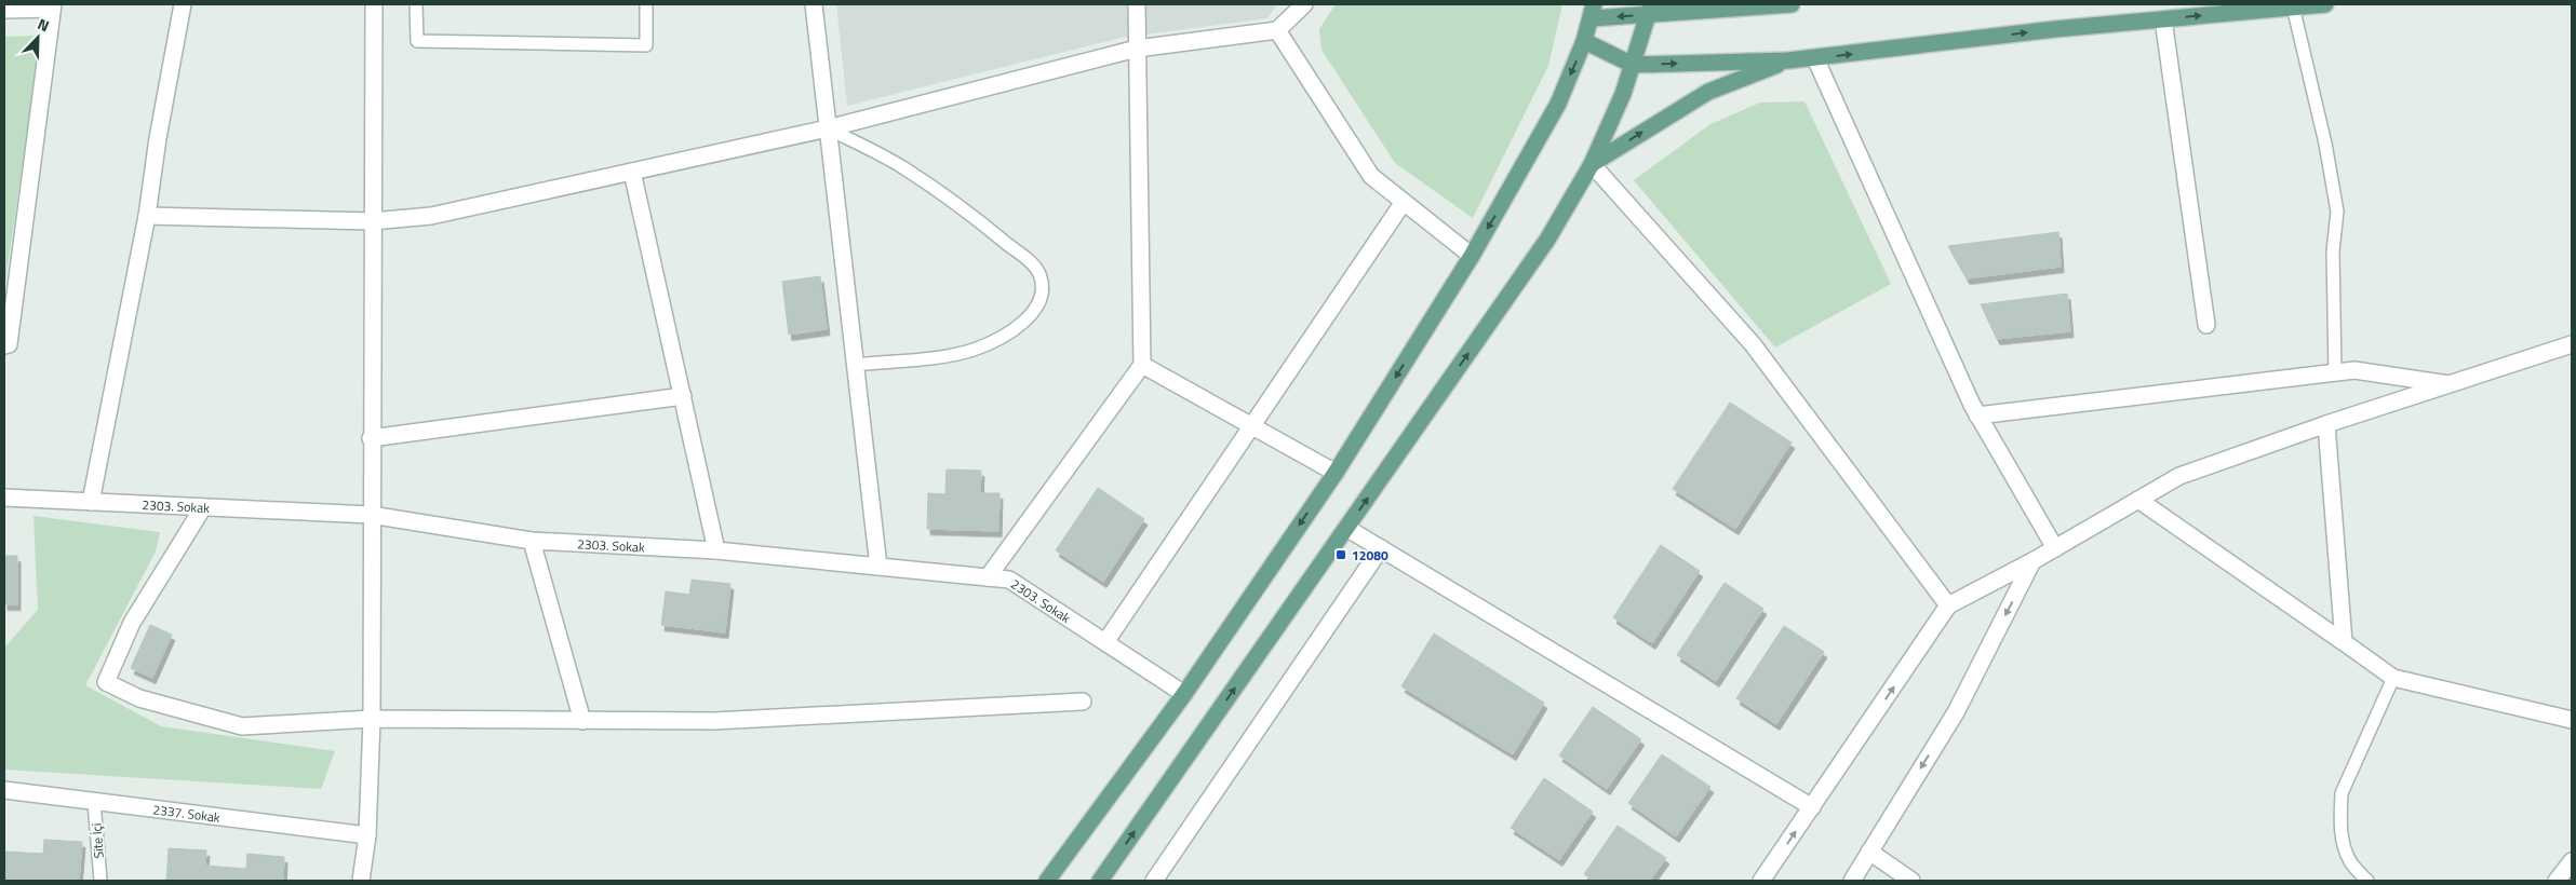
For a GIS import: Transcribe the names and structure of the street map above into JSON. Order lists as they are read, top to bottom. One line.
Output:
{"streets":{"street":["2303. Sokak","2337. Sokak"],"lane":["Site İçi"]},"crossings":[["2337. Sokak","Site İçi"]],"places":{"transit":["12080"]},"north":"top right"}
